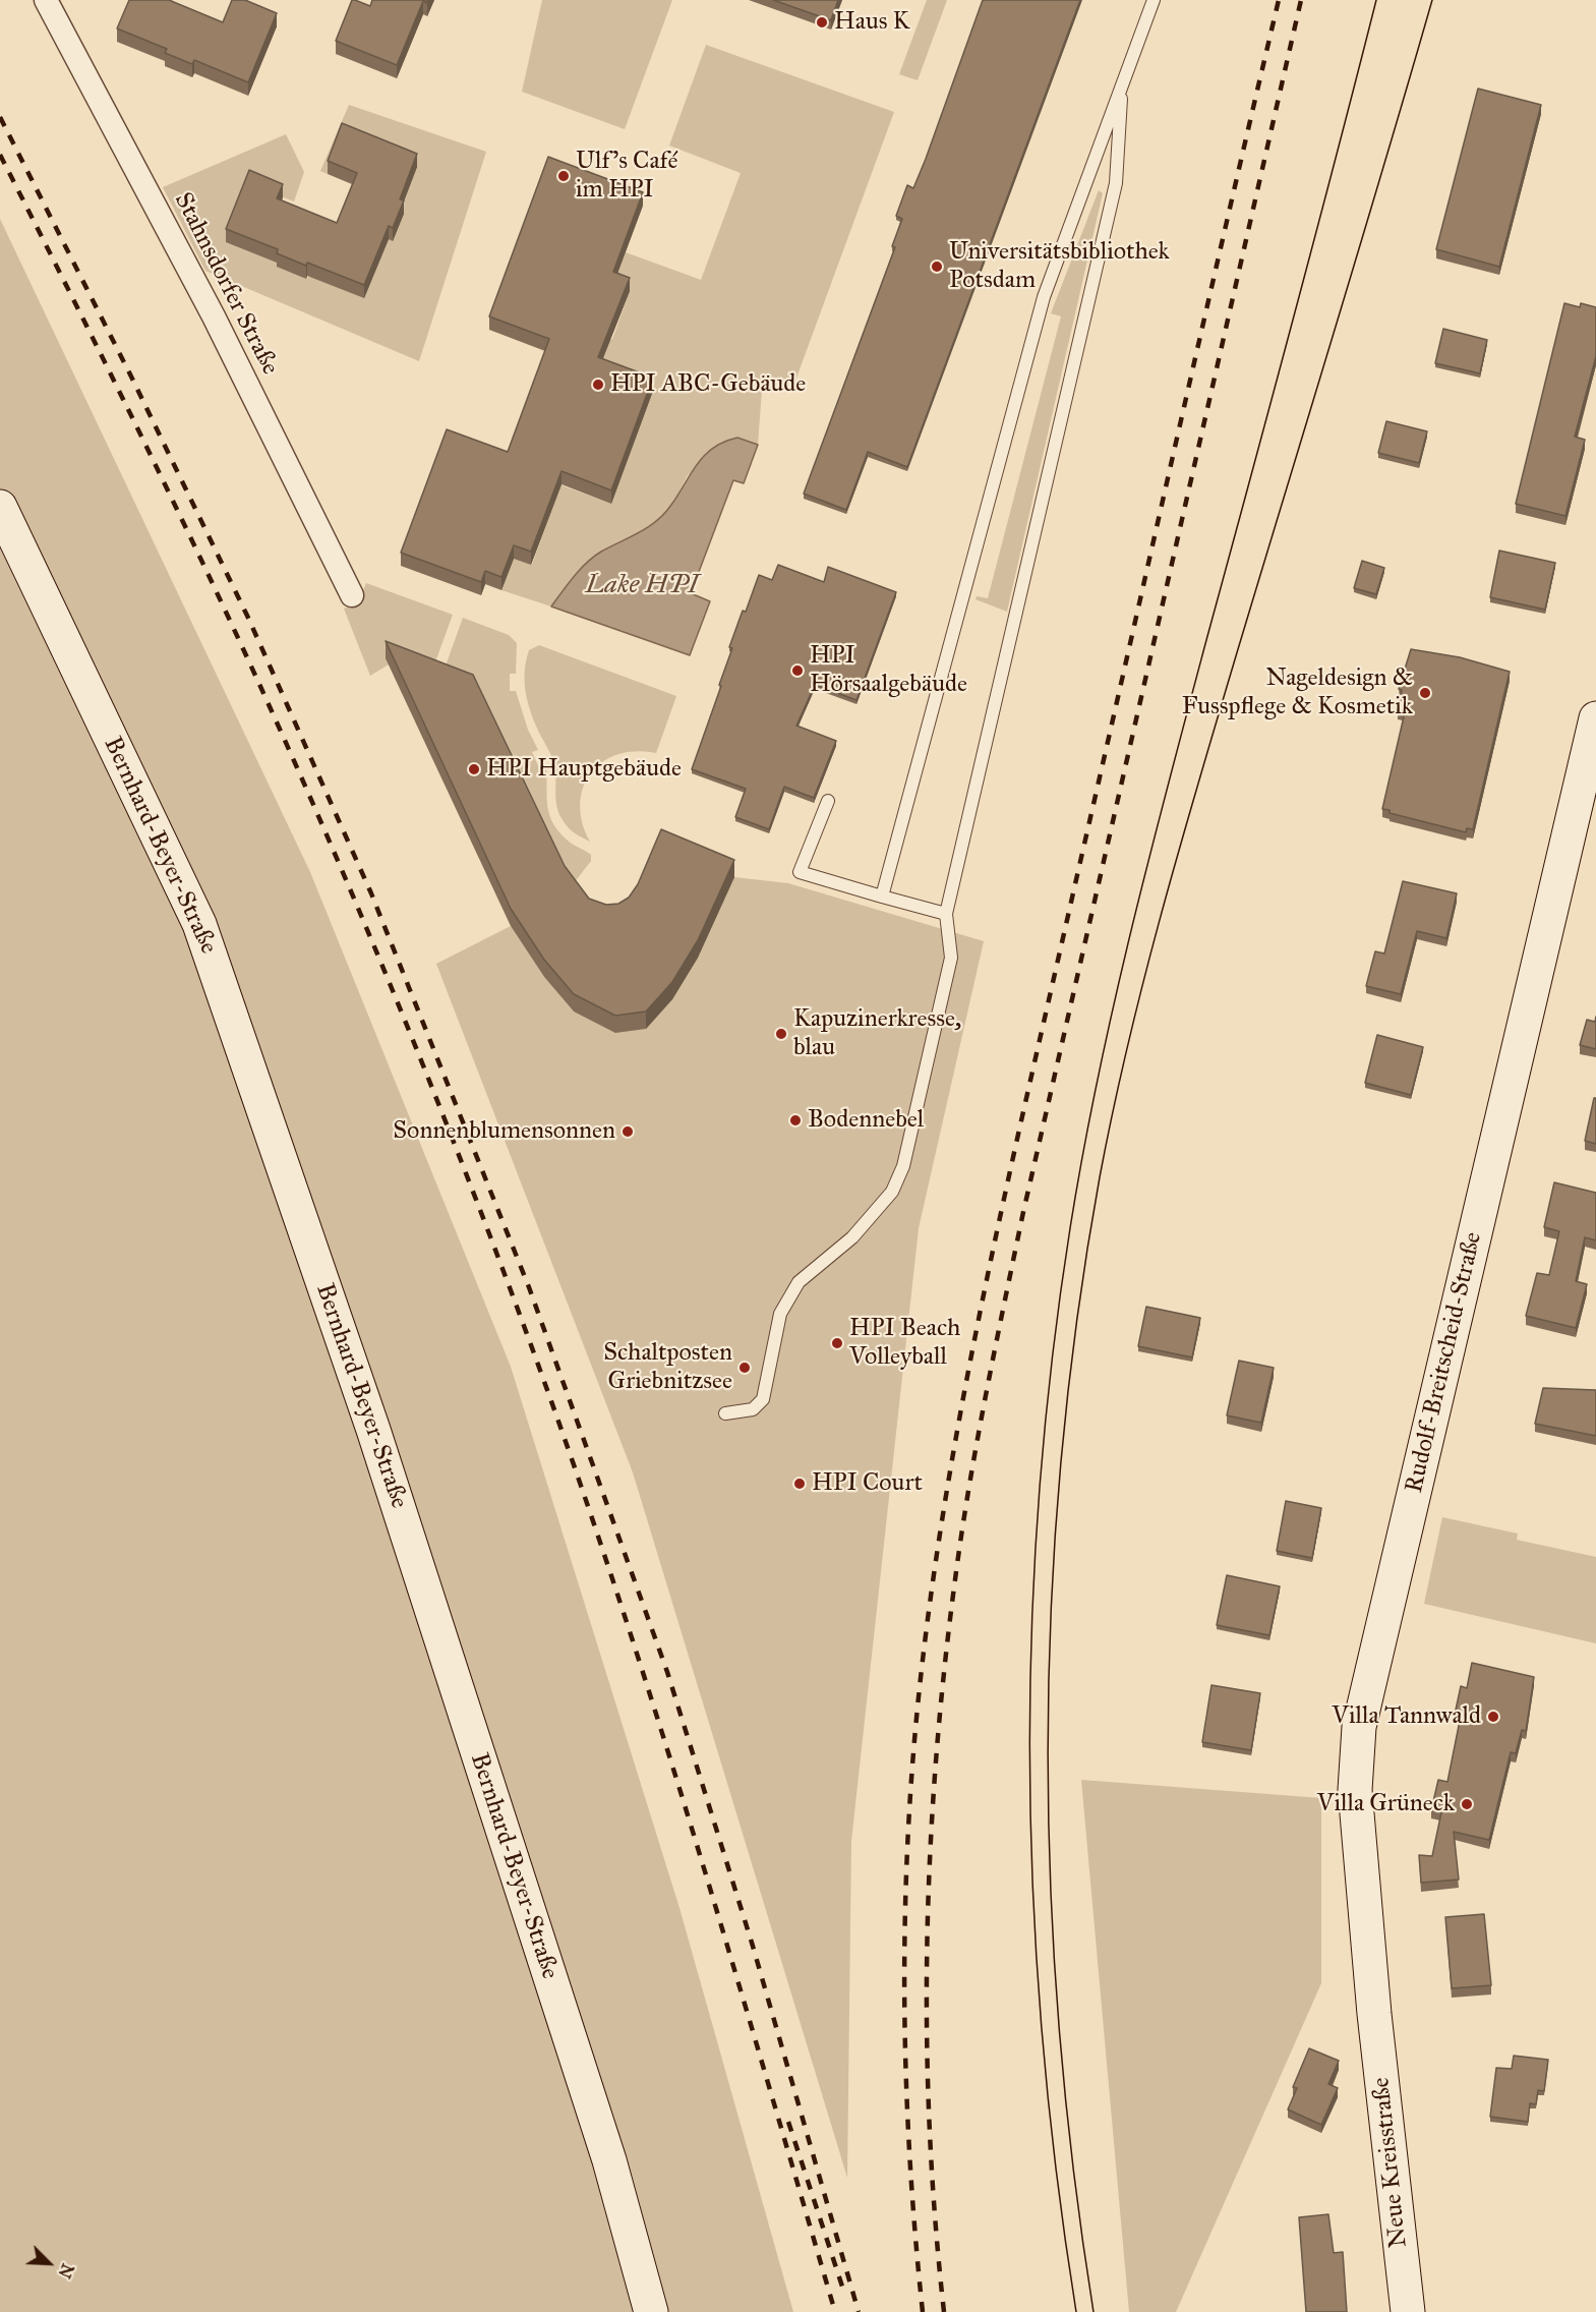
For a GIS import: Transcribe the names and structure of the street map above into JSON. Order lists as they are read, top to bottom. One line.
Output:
{"streets":{"street":["Stahnsdorfer Straße","Bernhard-Beyer-Straße","Rudolf-Breitscheid-Straße","Neue Kreisstraße"]},"crossings":[["Rudolf-Breitscheid-Straße","Neue Kreisstraße"]],"water":["Lake HPI"],"places":["Haus K","Ulf's Café im HPI","Universitätsbibliothek Potsdam","HPI ABC-Gebäude","HPI Hörsaalgebäude","Nageldesign & Fusspflege & Kosmetik","HPI Hauptgebäude","Kapuzinerkresse, blau","Bodennebel","Sonnenblumensonnen","HPI Beach Volleyball","Schaltposten Griebnitzsee","HPI Court","Villa Tannwald","Villa Grüneck"],"north":"bottom right"}
